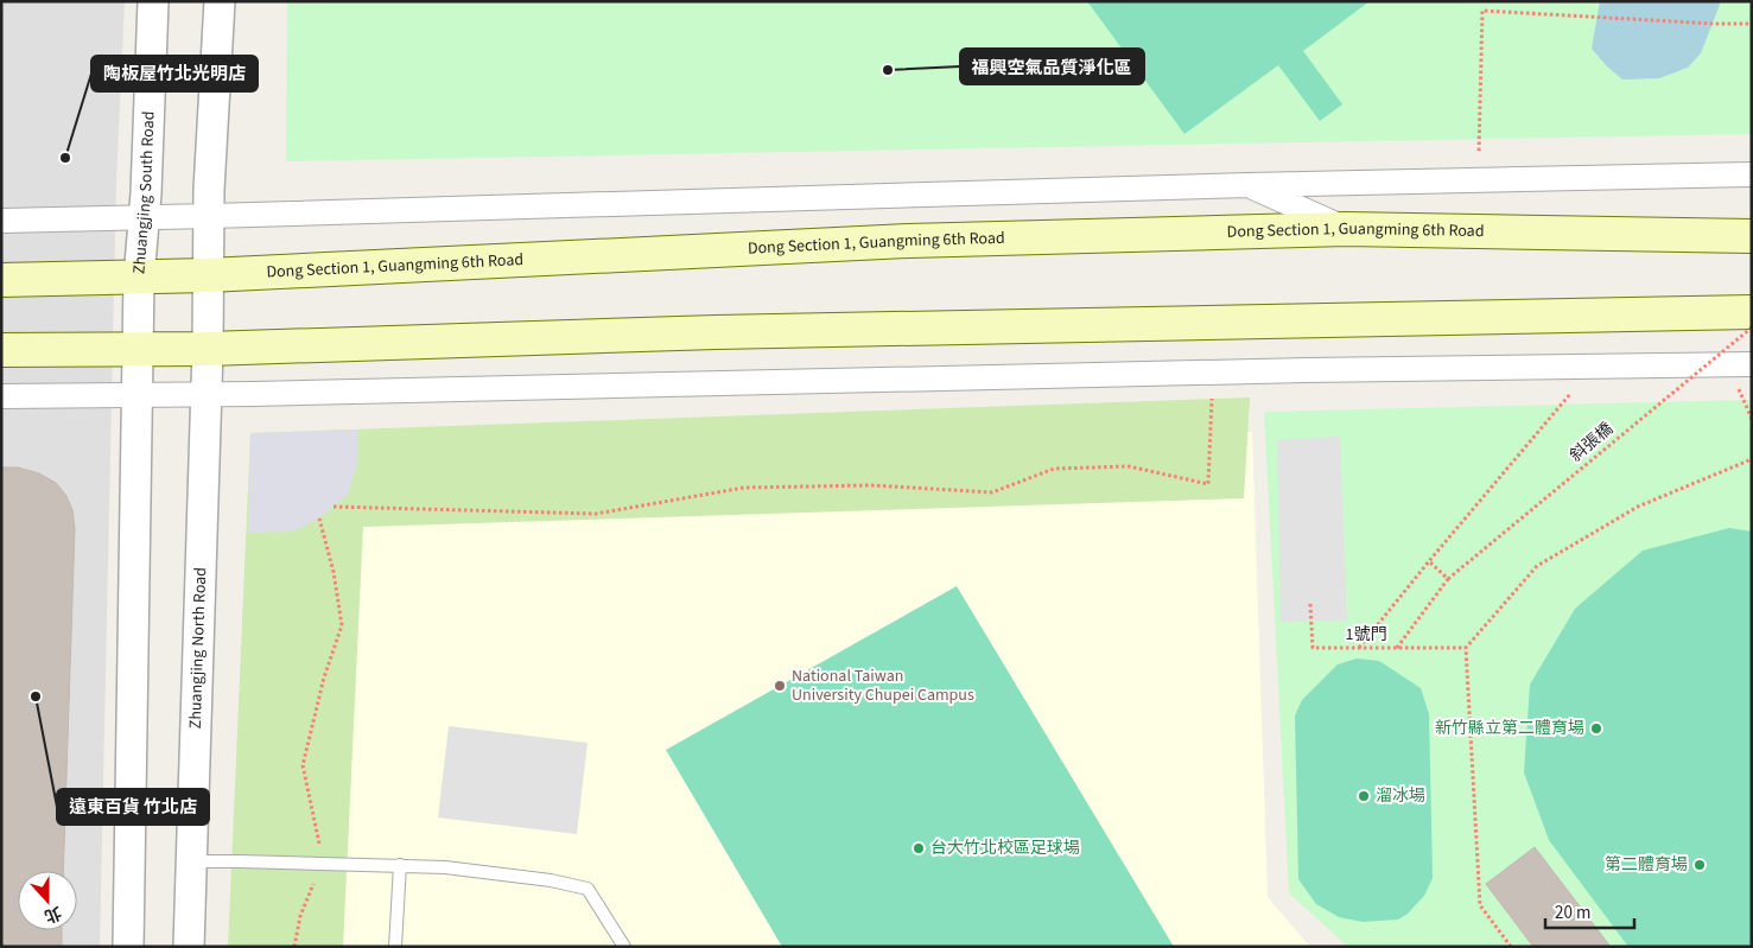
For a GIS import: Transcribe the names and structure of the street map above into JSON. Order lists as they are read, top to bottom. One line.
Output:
{"streets":{"main road":["Dong Section 1, Guangming 6th Road"],"street":["Zhuangjing South Road","Zhuangjing North Road"],"path":["斜張橋","1號門"]},"crossings":[["Zhuangjing South Road","Dong Section 1, Guangming 6th Road"],["斜張橋","1號門"]],"places":["福興空氣品質淨化區","陶板屋竹北光明店","National Taiwan University Chupei Campus","遠東百貨 竹北店","新竹縣立第二體育場","溜冰場","台大竹北校區足球場","第二體育場"],"scale_bar":"20 m","north":"bottom"}
